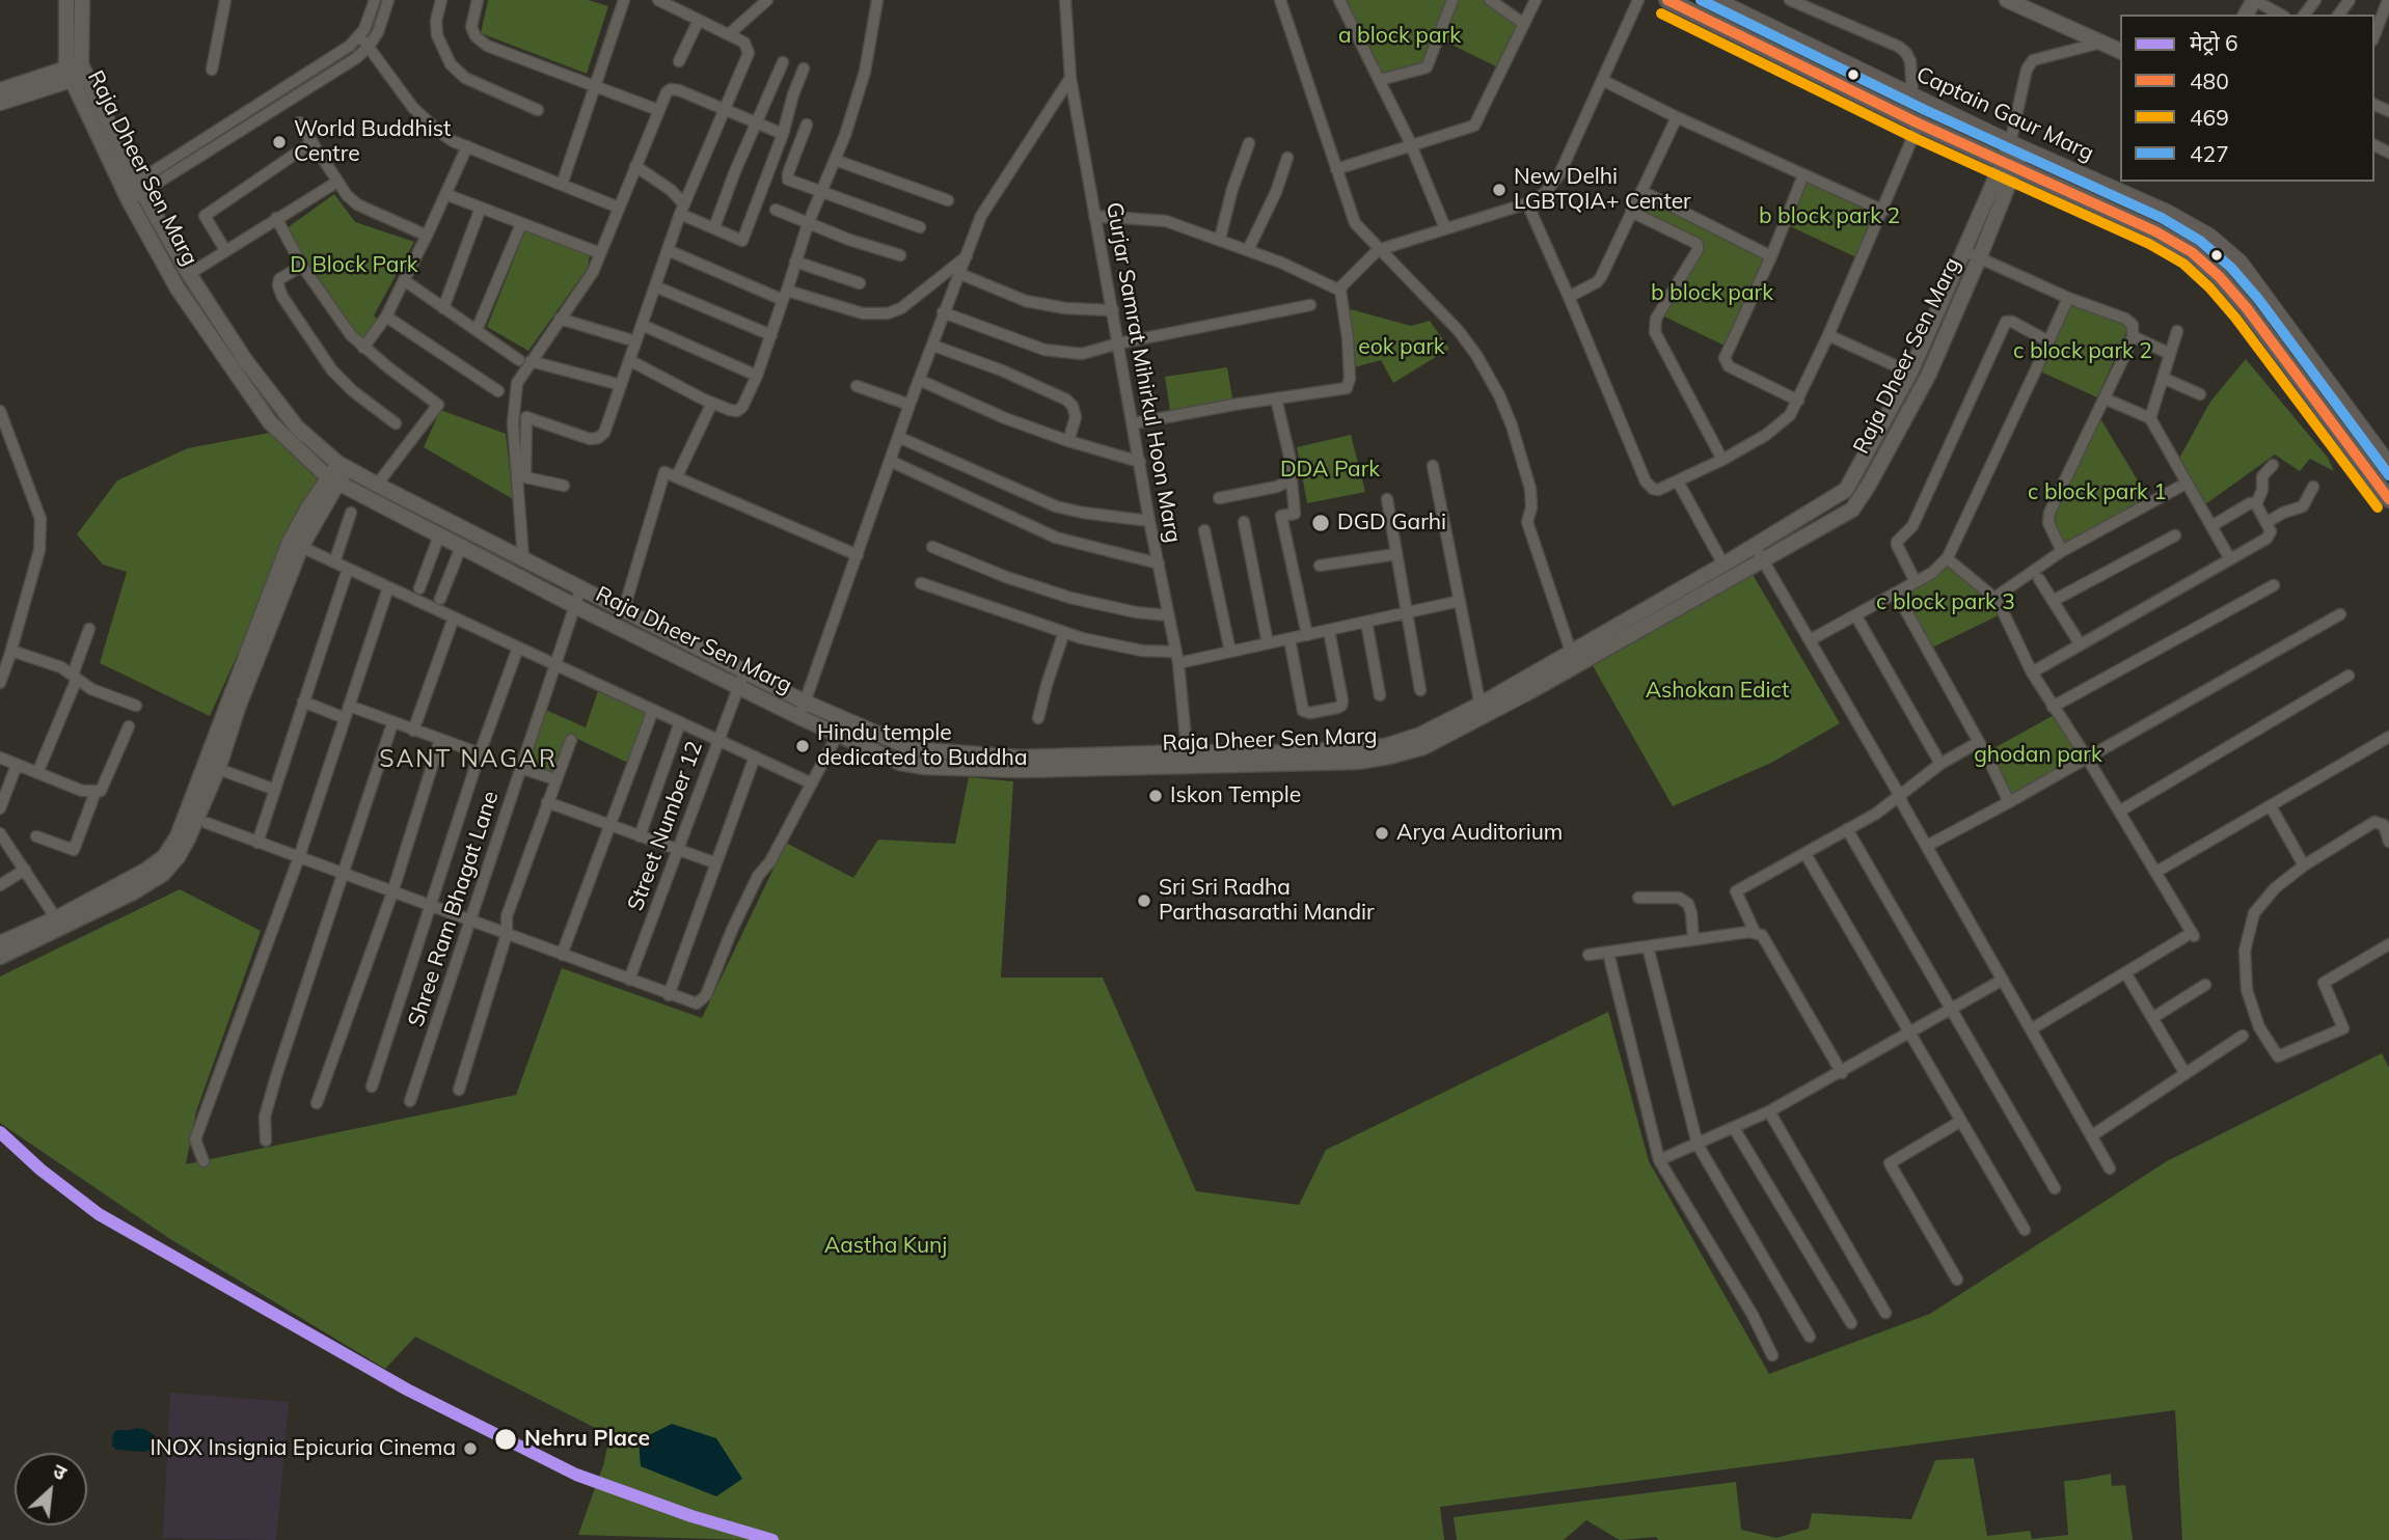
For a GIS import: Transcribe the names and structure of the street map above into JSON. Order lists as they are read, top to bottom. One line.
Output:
{"streets":{"main road":["Captain Gaur Marg"],"street":["Raja Dheer Sen Marg","Gurjar Samrat Mihirkul Hoon Marg","Street Number 12","Shree Ram Bhagat Lane"]},"crossings":[["Captain Gaur Marg","Raja Dheer Sen Marg"],["Raja Dheer Sen Marg","Gurjar Samrat Mihirkul Hoon Marg"],["Raja Dheer Sen Marg","Street Number 12"],["Raja Dheer Sen Marg","Shree Ram Bhagat Lane"]],"districts":["SANT NAGAR"],"parks":["a block park","b block park 2","D Block Park","b block park","eok park","c block park 2","DDA Park","c block park 1","c block park 3","Ashokan Edict","ghodan park","Aastha Kunj"],"places":["World Buddhist Centre","New Delhi LGBTQIA+ Center","DGD Garhi","Hindu temple dedicated to Buddha","Iskon Temple","Arya Auditorium","Sri Sri Radha Parthasarathi Mandir","Nehru Place","INOX Insignia Epicuria Cinema"],"lines":["transit line 480","transit line 427","transit line 469","metro line 6"],"legend":["मेट्रो 6","480","469","427"],"north":"top right"}
